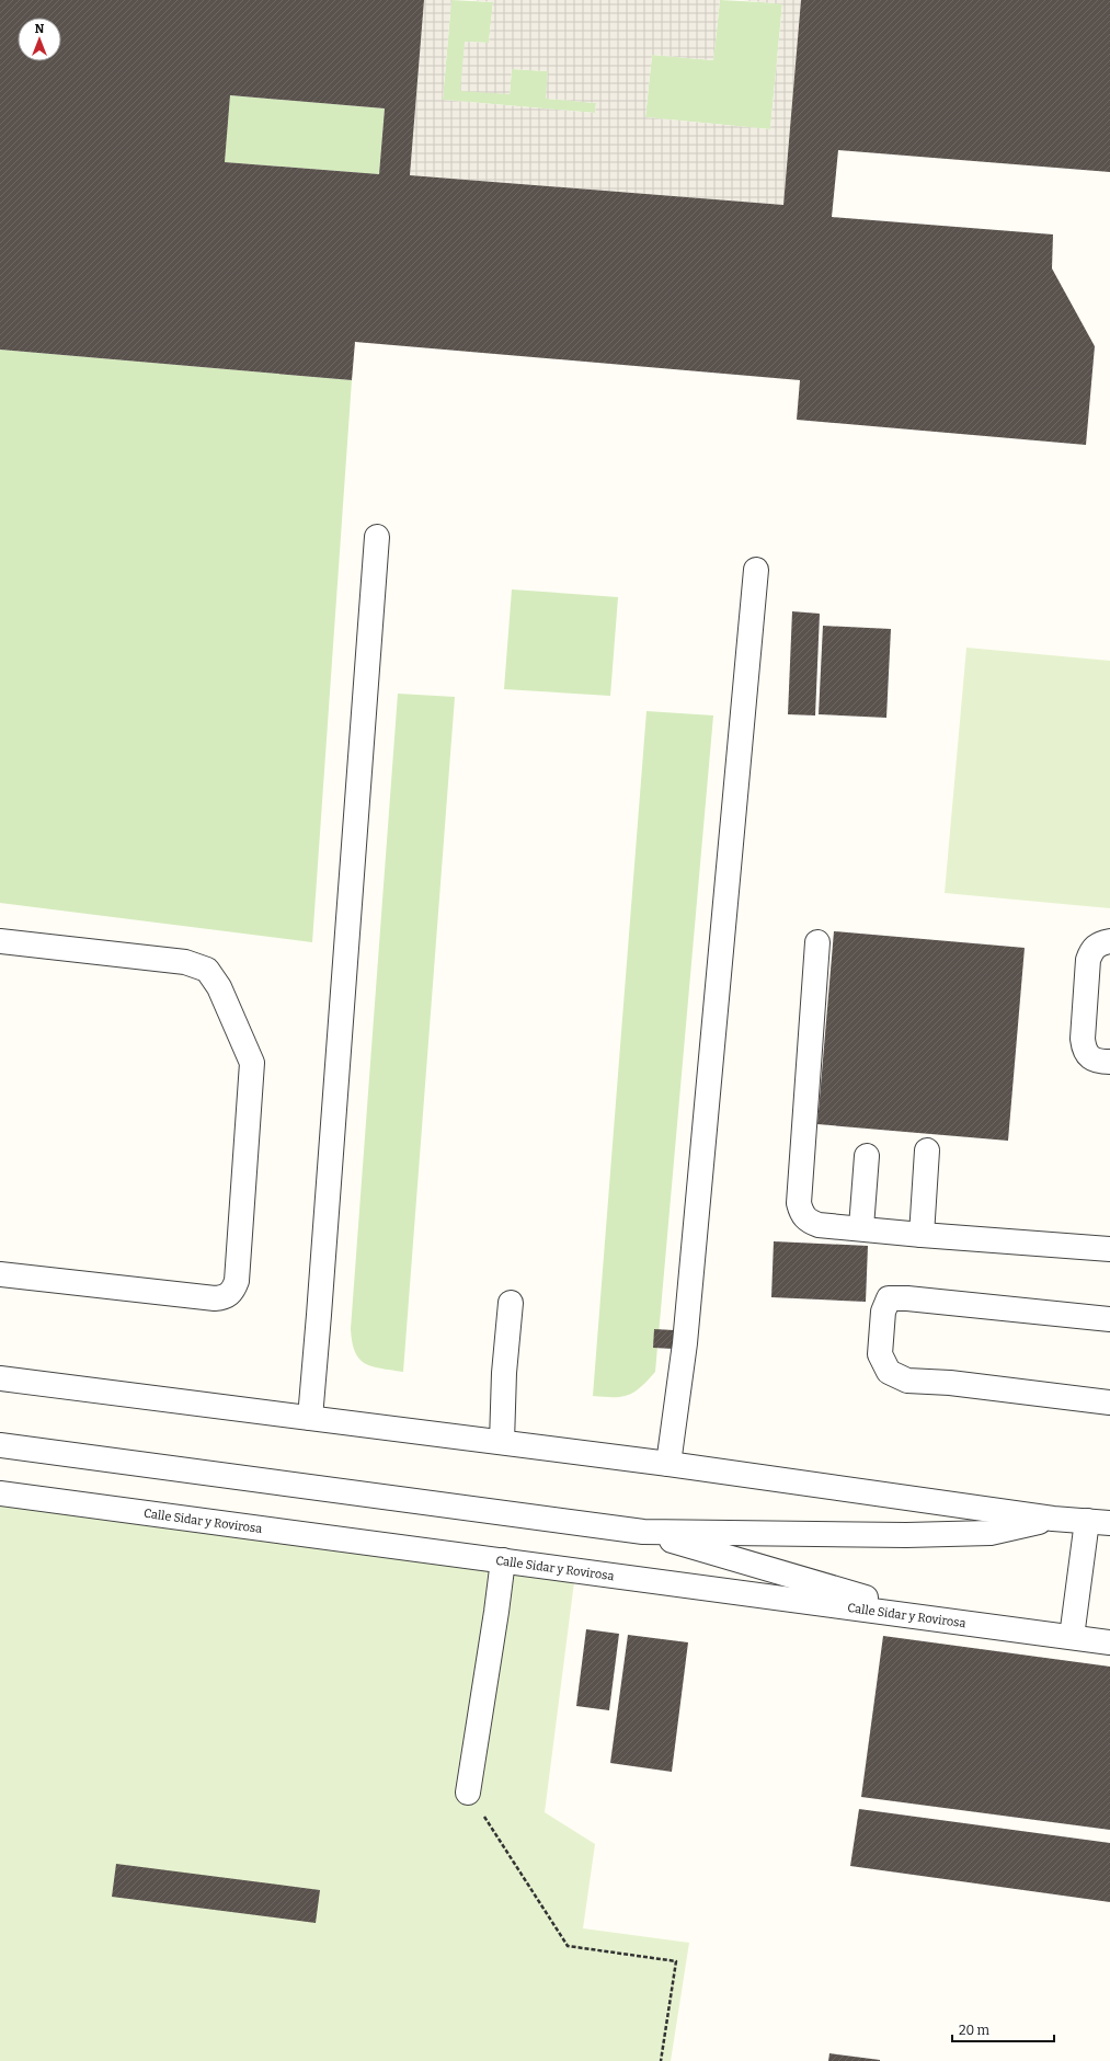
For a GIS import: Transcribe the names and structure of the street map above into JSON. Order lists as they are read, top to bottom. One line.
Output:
{"streets":{"street":["Calle Sidar y Rovirosa"]},"scale_bar":"20 m","north":"top"}
